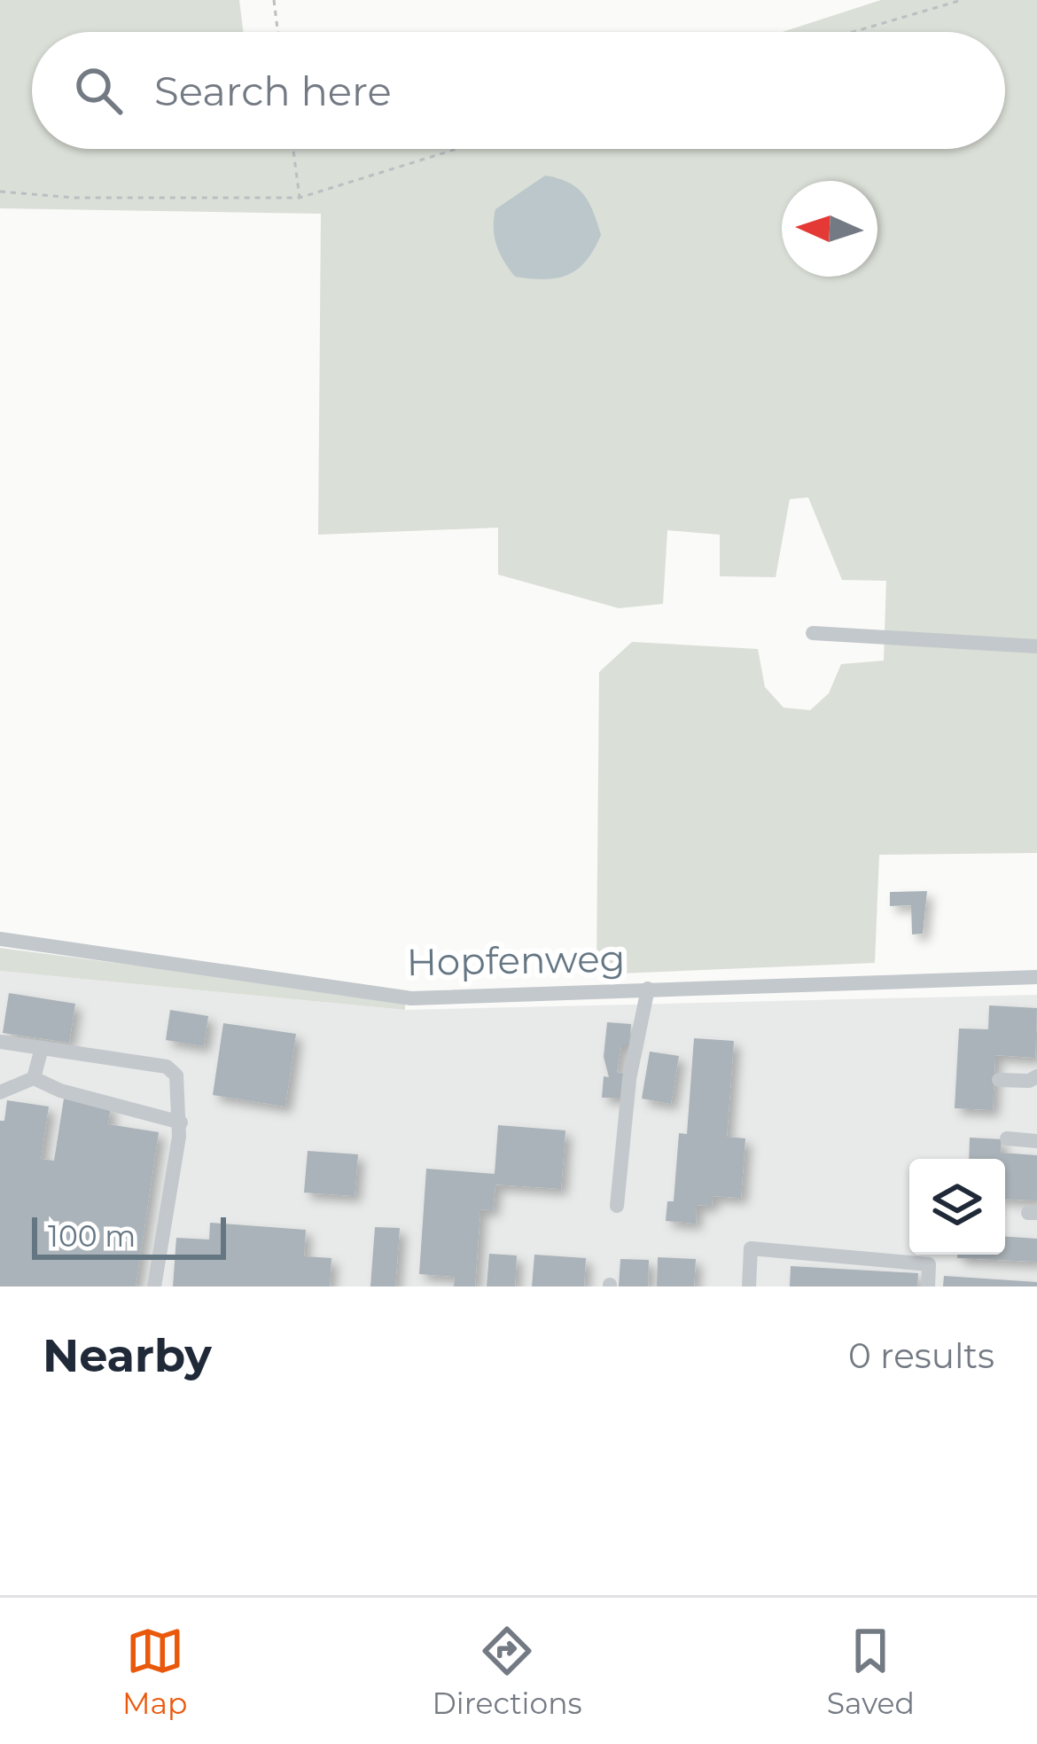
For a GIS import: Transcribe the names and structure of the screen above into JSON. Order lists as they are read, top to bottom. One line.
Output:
{"streets":{"street":["Hopfenweg"]},"scale_bar":"100 m","north":"left","page":{"search":"Search here","scale":"100 m","heading":["Nearby","0 results"],"nav":["Map","Directions","Saved"]}}
